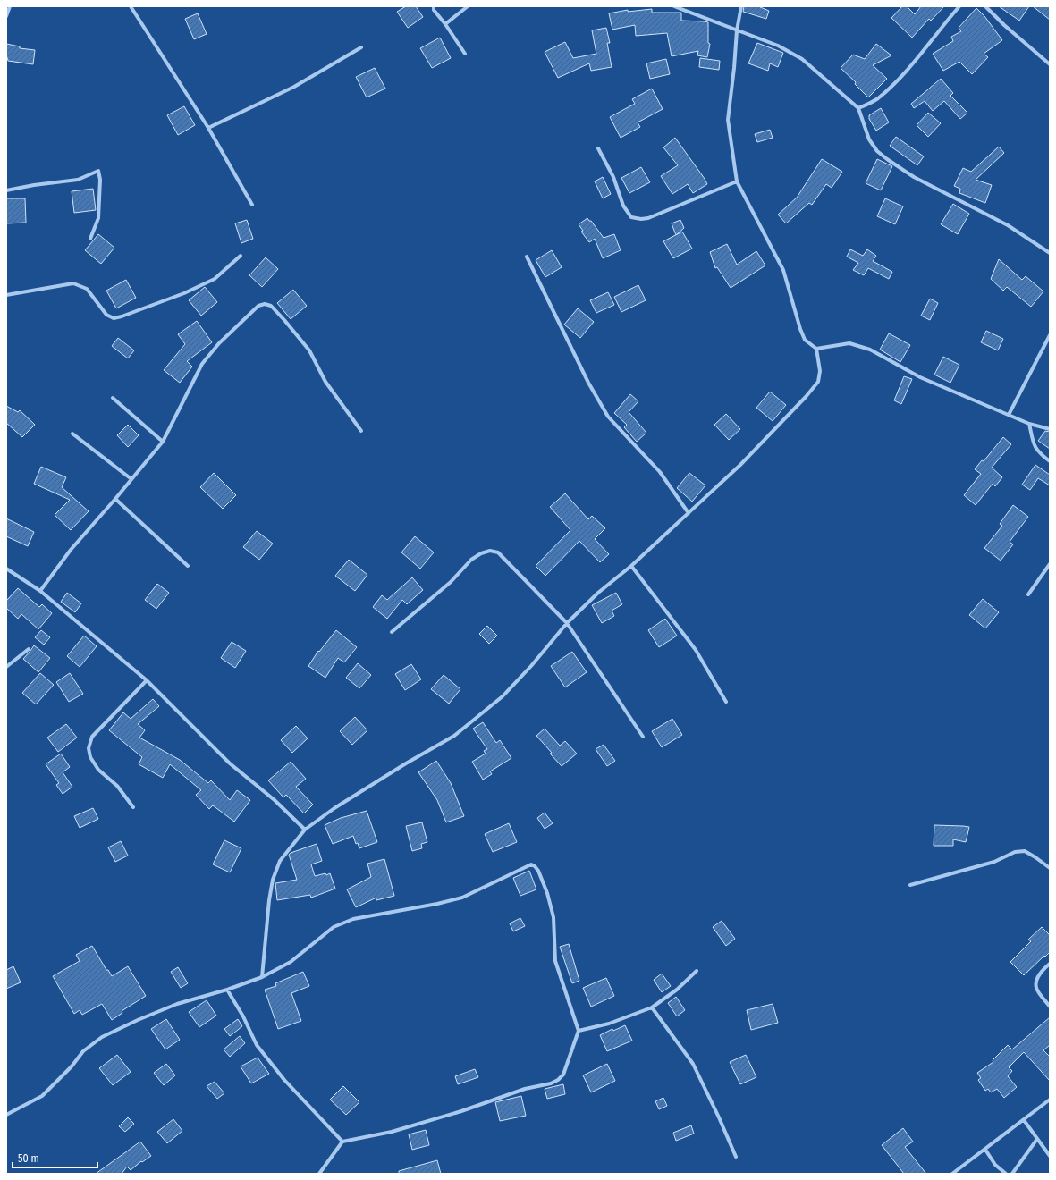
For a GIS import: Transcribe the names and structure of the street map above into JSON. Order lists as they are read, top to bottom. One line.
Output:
{"scale_bar":"50 m"}
